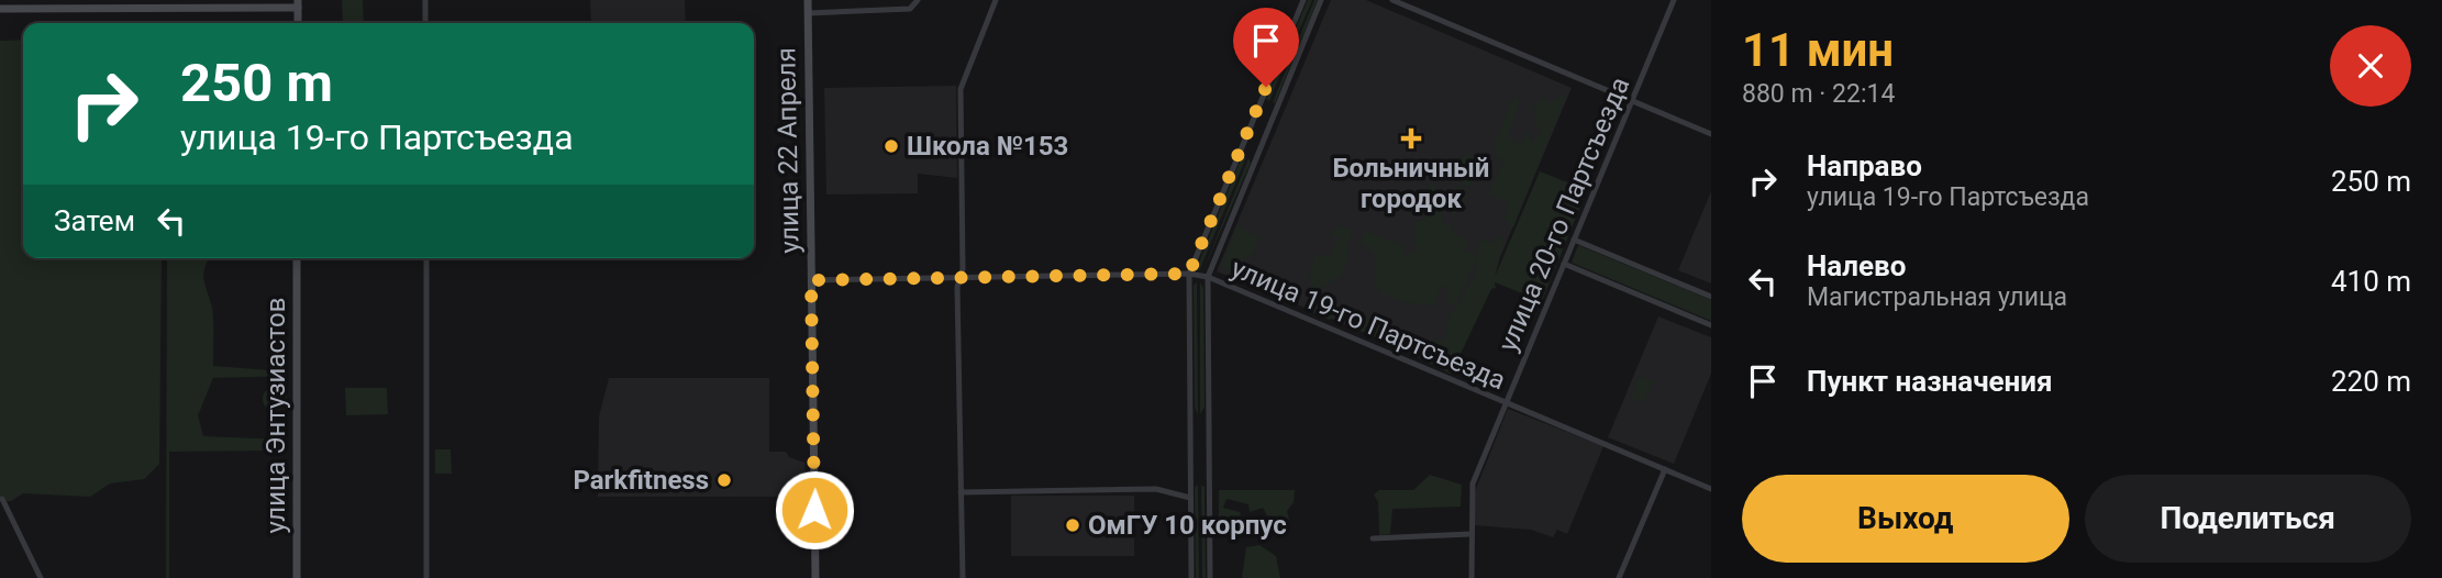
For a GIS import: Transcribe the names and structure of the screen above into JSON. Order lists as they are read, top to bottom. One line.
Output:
{"streets":{"main road":["улица 22 Апреля","улица Энтузиастов"],"street":["улица 20-го Партсъезда","улица 19-го Партсъезда"]},"crossings":[["улица 22 Апреля","улица 19-го Партсъезда"],["улица 20-го Партсъезда","улица 19-го Партсъезда"]],"places":{"health":["Больничный городок"],"other":["Школа №153","Parkfitness","ОмГУ 10 корпус"]},"page":{"heading":["11 мин","880 m · 22:14"],"turn":["250 m","улица 19-го Партсъезда"],"list":[{"name":"Направо","note":"улица 19-го Партсъезда","value":"250 m"},{"name":"Налево","note":"Магистральная улица","value":"410 m"},{"name":"Пункт назначения","value":"220 m"}],"then":"Затем","buttons":["Выход","Поделиться"]}}
